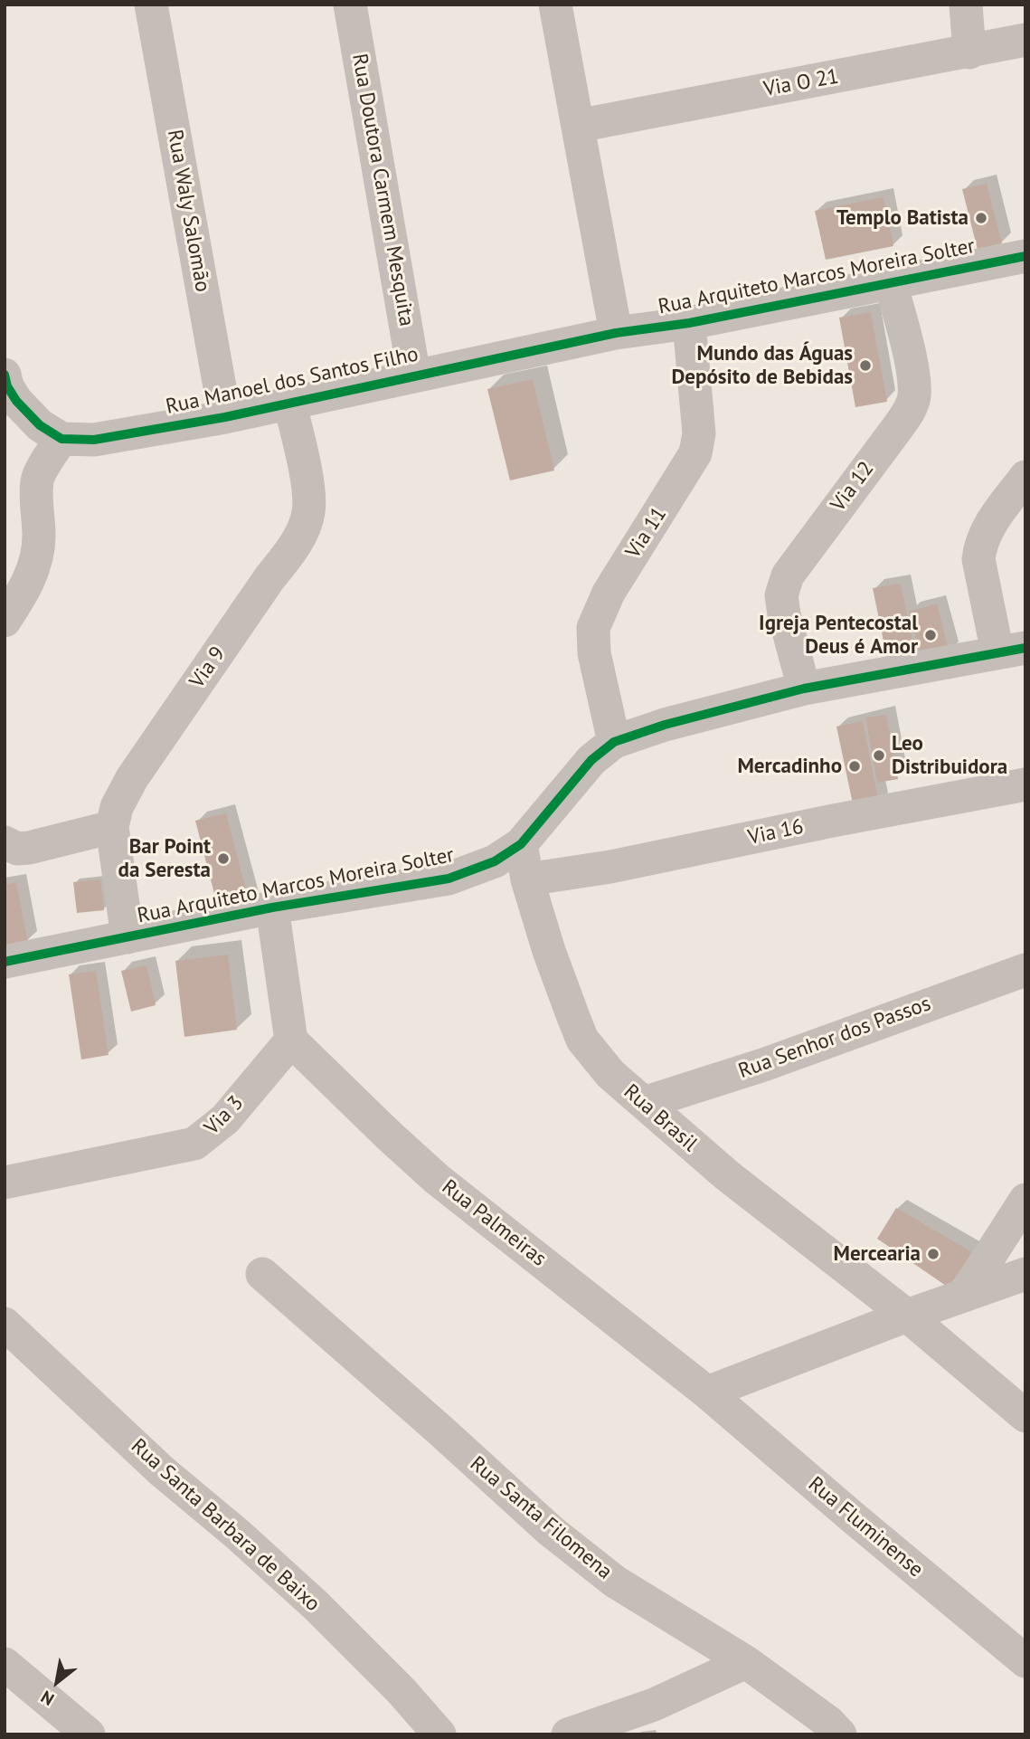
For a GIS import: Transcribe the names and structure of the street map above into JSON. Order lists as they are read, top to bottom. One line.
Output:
{"streets":{"street":["Via O 21","Rua Doutora Carmem Mesquita","Rua Waly Salomão","Rua Arquiteto Marcos Moreira Solter","Rua Manoel dos Santos Filho","Via 12","Via 11","Via 9","Via 16","Rua Senhor dos Passos","Via 3","Rua Brasil","Rua Palmeiras","Rua Santa Filomena","Rua Santa Barbara de Baixo","Rua Fluminense"]},"crossings":[["Rua Doutora Carmem Mesquita","Rua Manoel dos Santos Filho"],["Rua Waly Salomão","Rua Manoel dos Santos Filho"],["Rua Arquiteto Marcos Moreira Solter","Rua Manoel dos Santos Filho"],["Rua Arquiteto Marcos Moreira Solter","Via 12"],["Rua Arquiteto Marcos Moreira Solter","Via 11"],["Rua Arquiteto Marcos Moreira Solter","Via 9"],["Rua Arquiteto Marcos Moreira Solter","Rua Brasil"],["Rua Manoel dos Santos Filho","Via 9"],["Via 16","Rua Brasil"],["Rua Senhor dos Passos","Rua Brasil"],["Via 3","Rua Palmeiras"],["Rua Palmeiras","Rua Fluminense"]],"places":["Templo Batista","Mundo das Águas Depósito de Bebidas","Igreja Pentecostal Deus é Amor","Leo Distribuidora","Mercadinho","Bar Point da Seresta","Mercearia"],"north":"bottom left"}
